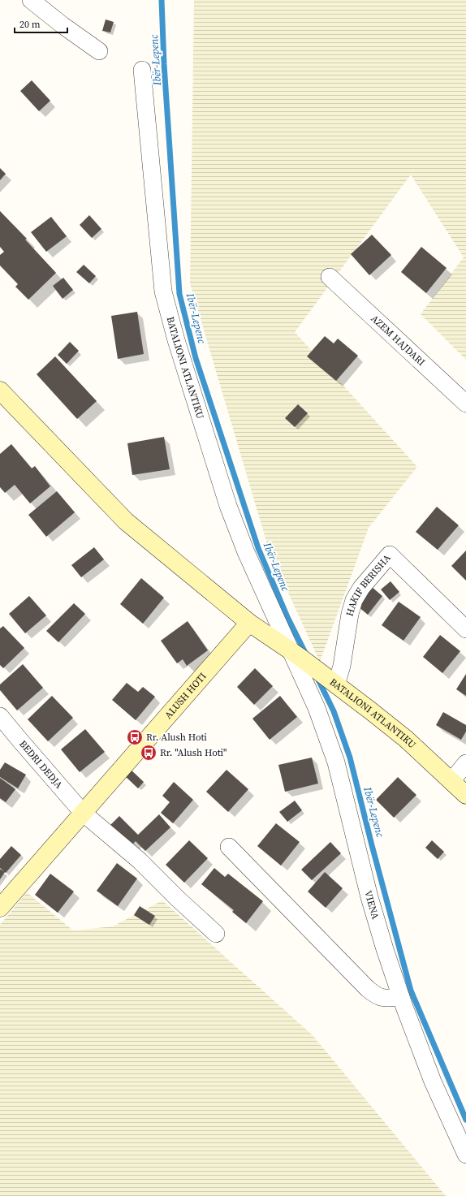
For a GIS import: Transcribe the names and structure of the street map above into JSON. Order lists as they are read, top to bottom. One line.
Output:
{"streets":{"street":["AZEM HAJDARI","BATALIONI ATLANTIKU","HAKIF BERISHA","ALUSH HOTI","BEDRI DEDJA","VIENA"]},"crossings":[["BATALIONI ATLANTIKU","HAKIF BERISHA"],["BATALIONI ATLANTIKU","ALUSH HOTI"],["BATALIONI ATLANTIKU","VIENA"],["ALUSH HOTI","BEDRI DEDJA"]],"water":["Ibër-Lepenc"],"places":{"bus stop":["Rr. Alush Hoti","Rr. \"Alush Hoti\""]},"scale_bar":"20 m"}
